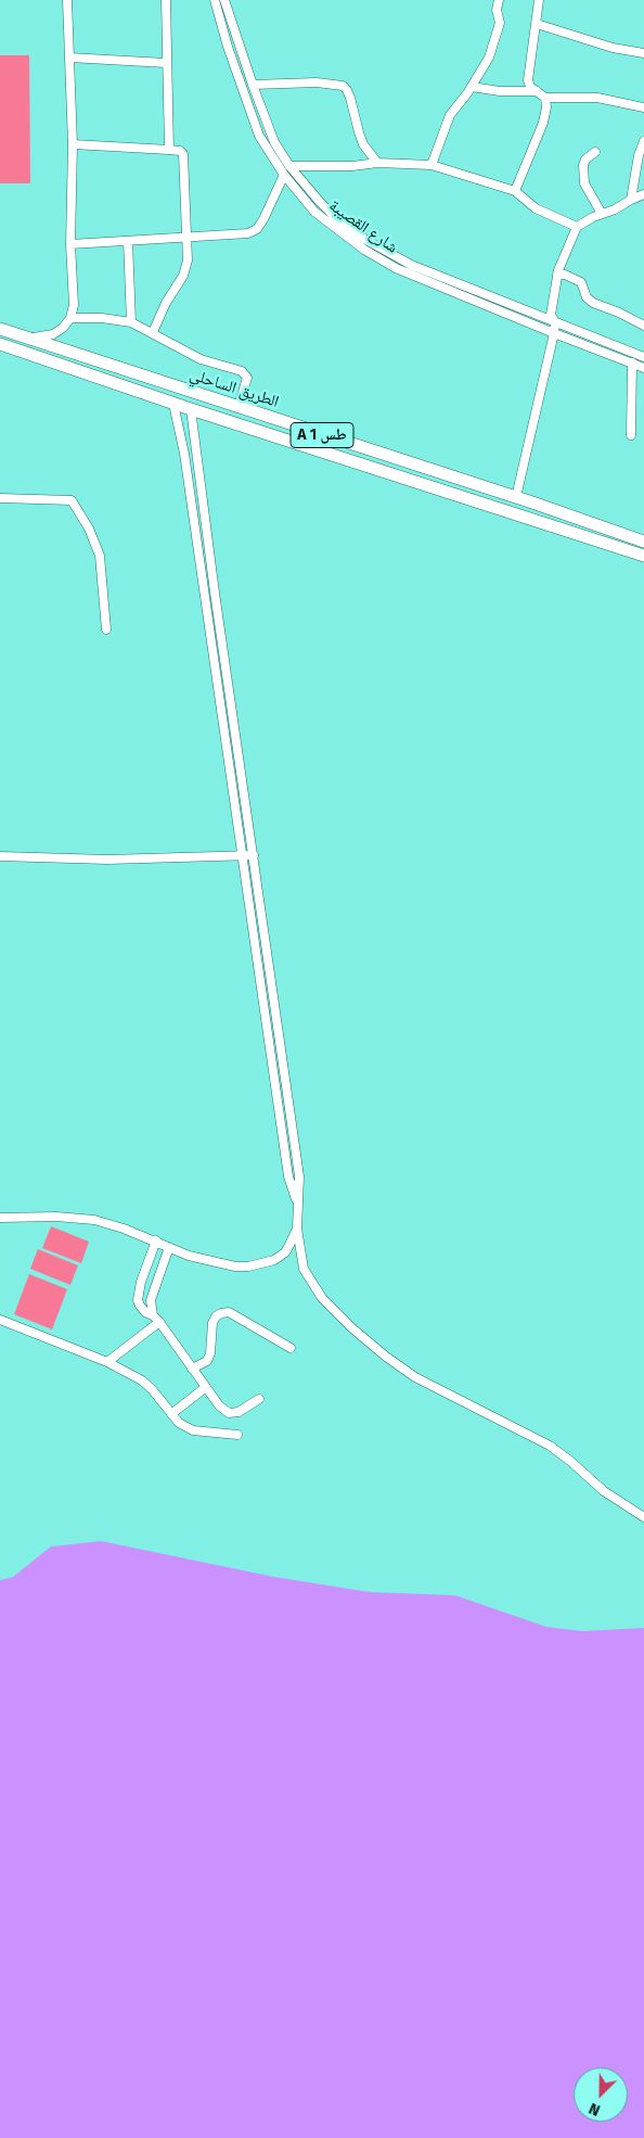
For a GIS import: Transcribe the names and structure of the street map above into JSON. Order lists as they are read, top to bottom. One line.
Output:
{"streets":{"highway":["الطريق الساحلي","A 1 طس"],"street":["شارع القصيبة"]},"north":"bottom left"}
